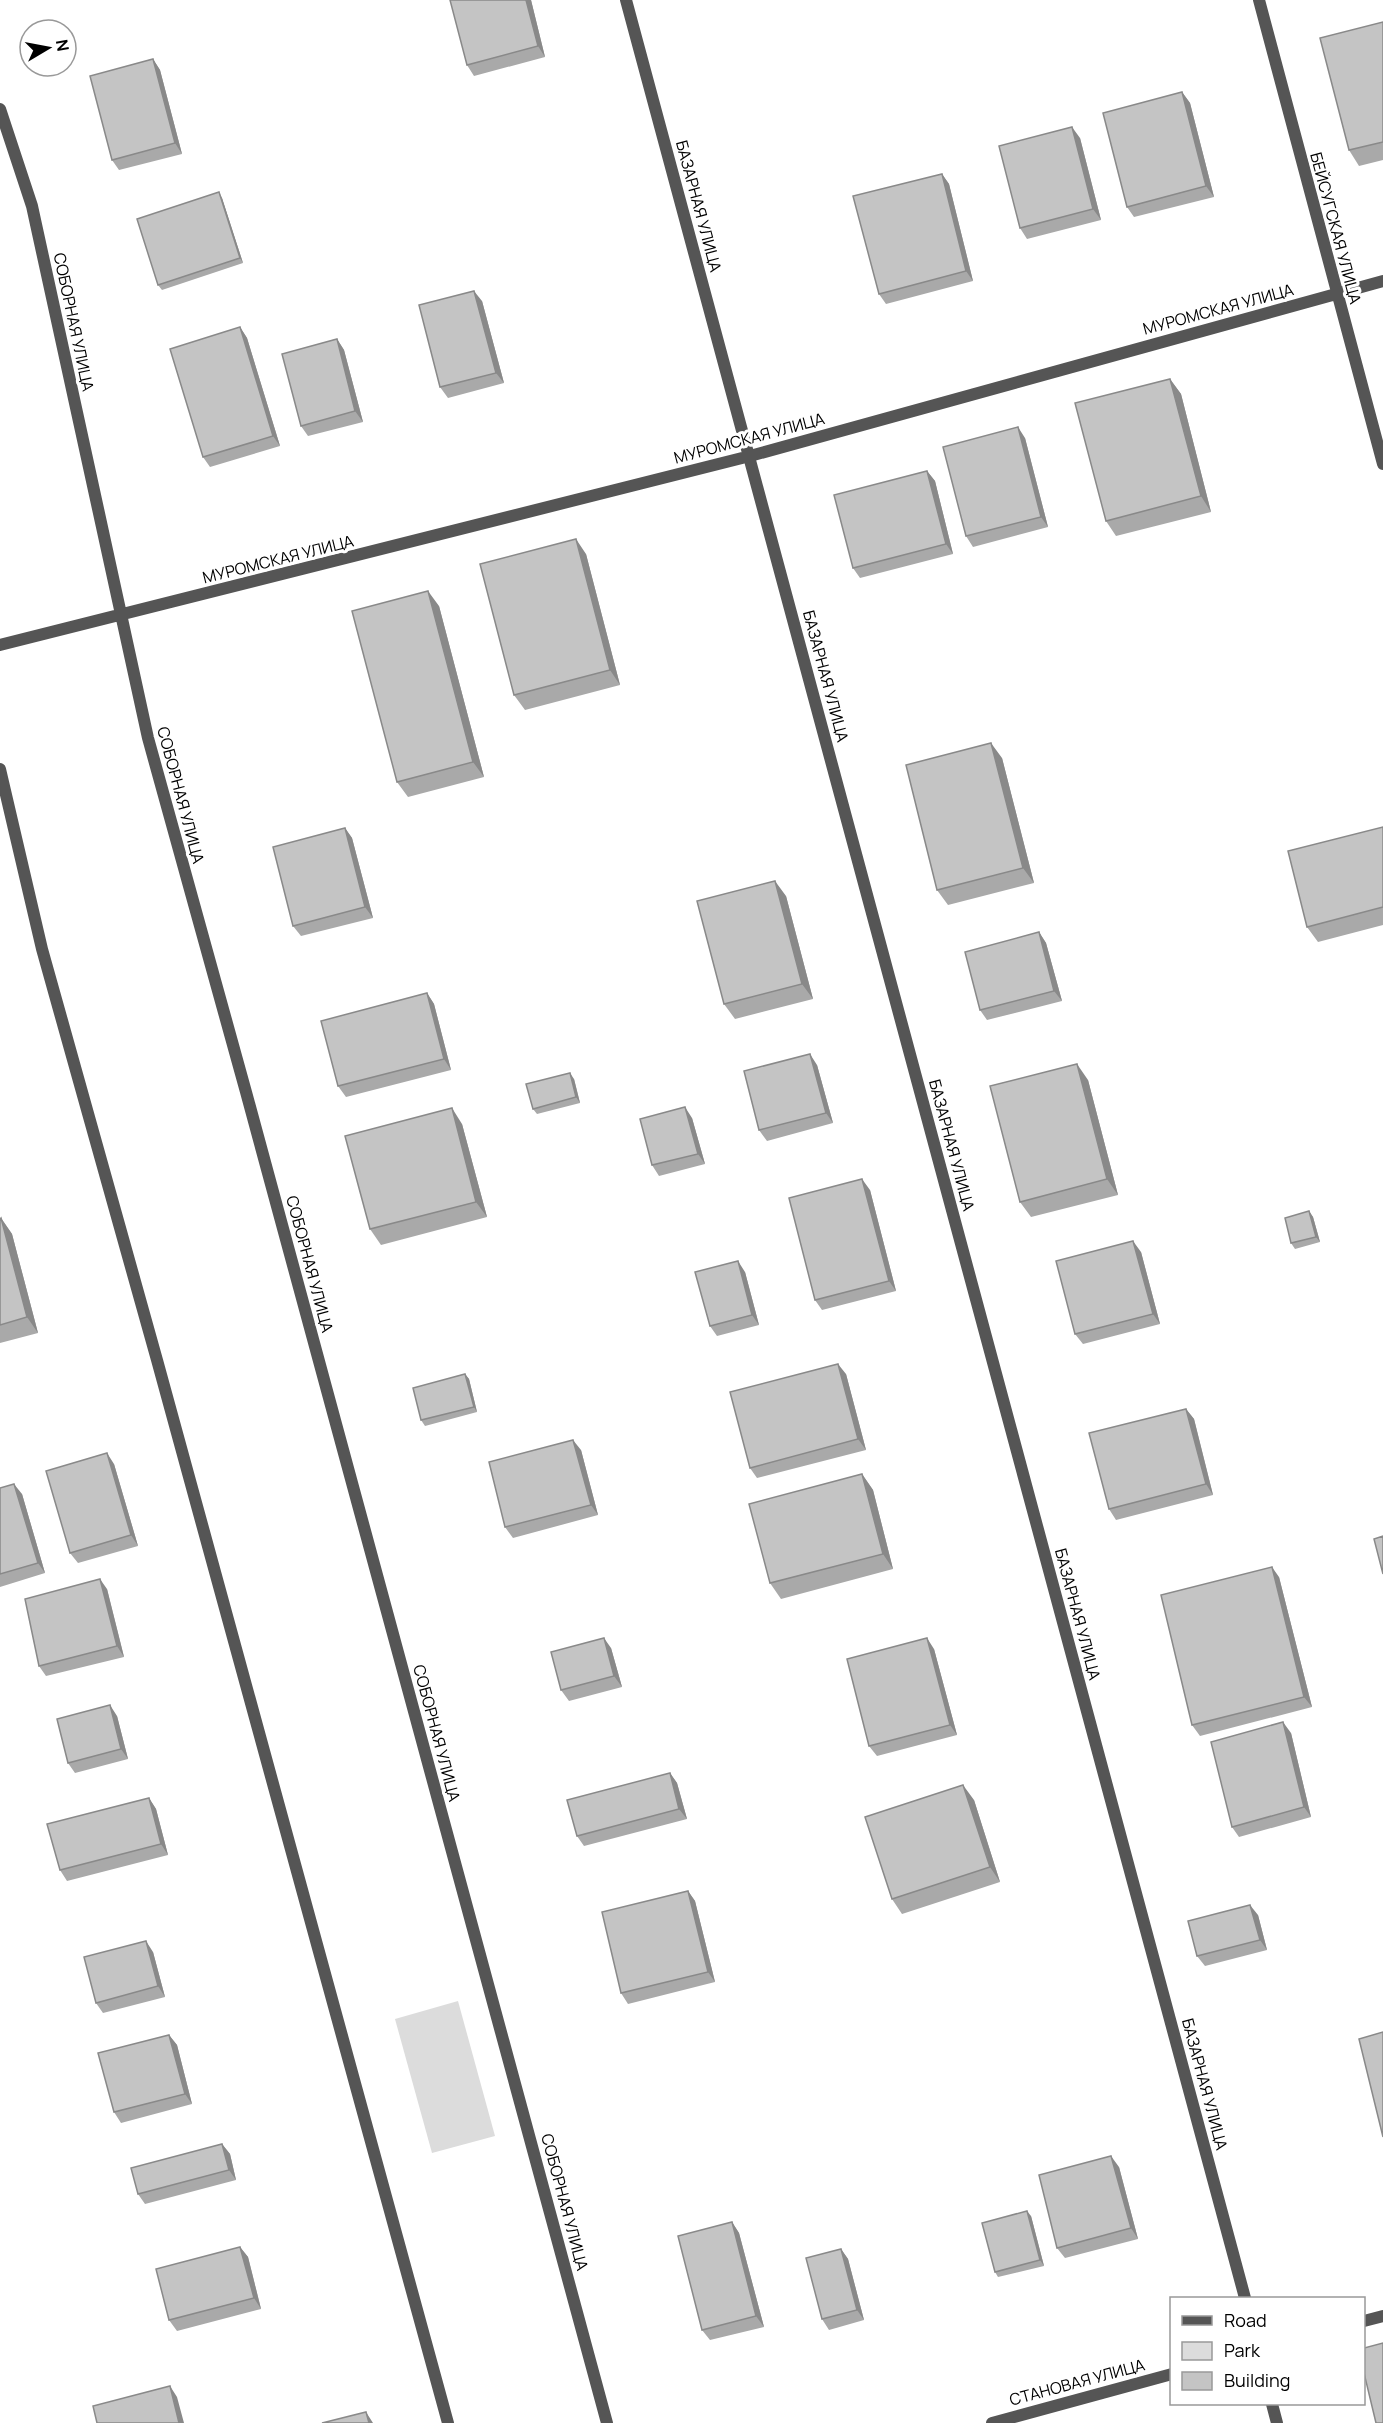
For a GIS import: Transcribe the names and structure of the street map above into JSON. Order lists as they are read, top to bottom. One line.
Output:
{"streets":{"street":["БАЗАРНАЯ УЛИЦА","БЕЙСУГСКАЯ УЛИЦА","МУРОМСКАЯ УЛИЦА","СОБОРНАЯ УЛИЦА","СТАНОВАЯ УЛИЦА"]},"crossings":[["БАЗАРНАЯ УЛИЦА","МУРОМСКАЯ УЛИЦА"],["БЕЙСУГСКАЯ УЛИЦА","МУРОМСКАЯ УЛИЦА"],["МУРОМСКАЯ УЛИЦА","СОБОРНАЯ УЛИЦА"]],"legend":["Road","Park","Building"],"north":"right"}
